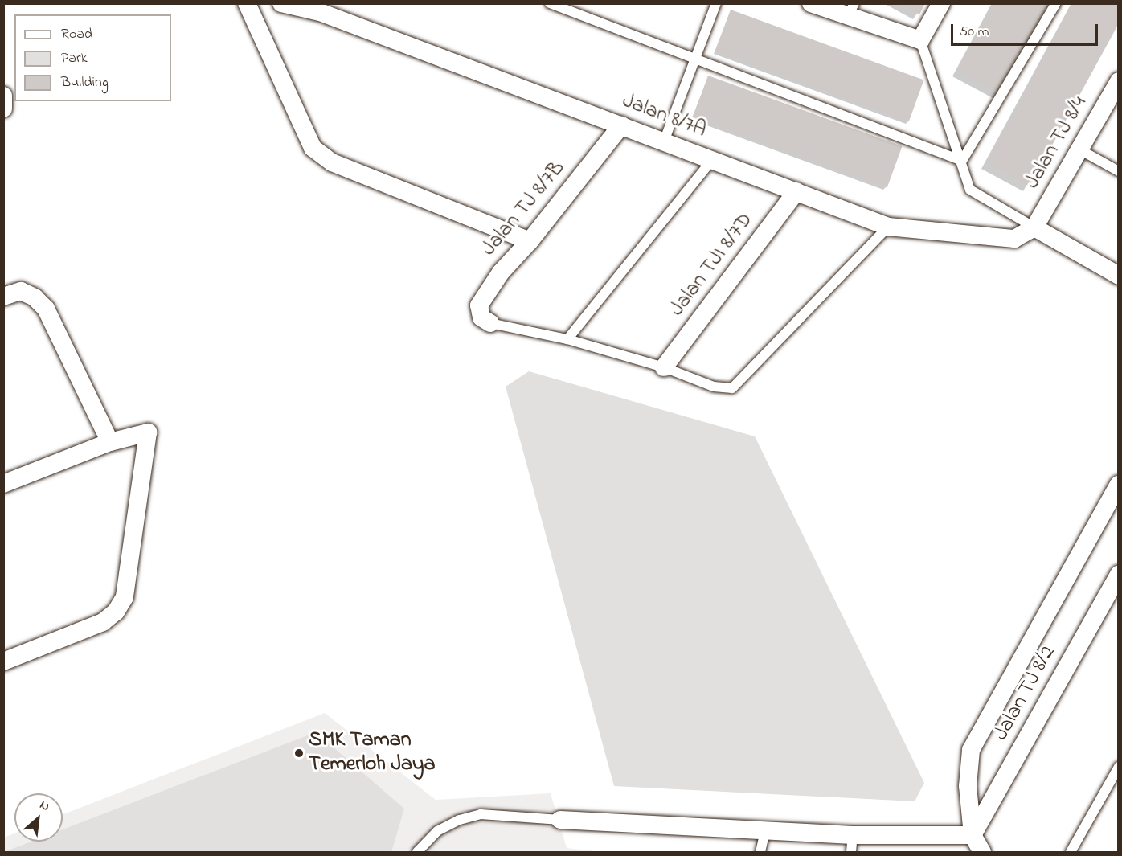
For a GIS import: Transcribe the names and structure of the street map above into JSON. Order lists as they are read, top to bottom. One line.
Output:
{"streets":{"street":["Jalan 8/7A","Jalan TJ 8/4","Jalan TJ 8/7B","Jalan TJI 8/7D","Jalan TJ 8/2"]},"crossings":[["Jalan 8/7A","Jalan TJ 8/4"],["Jalan 8/7A","Jalan TJ 8/7B"],["Jalan 8/7A","Jalan TJI 8/7D"]],"places":["SMK Taman Temerloh Jaya"],"legend":["Road","Park","Building"],"scale_bar":"50 m","north":"top right"}
